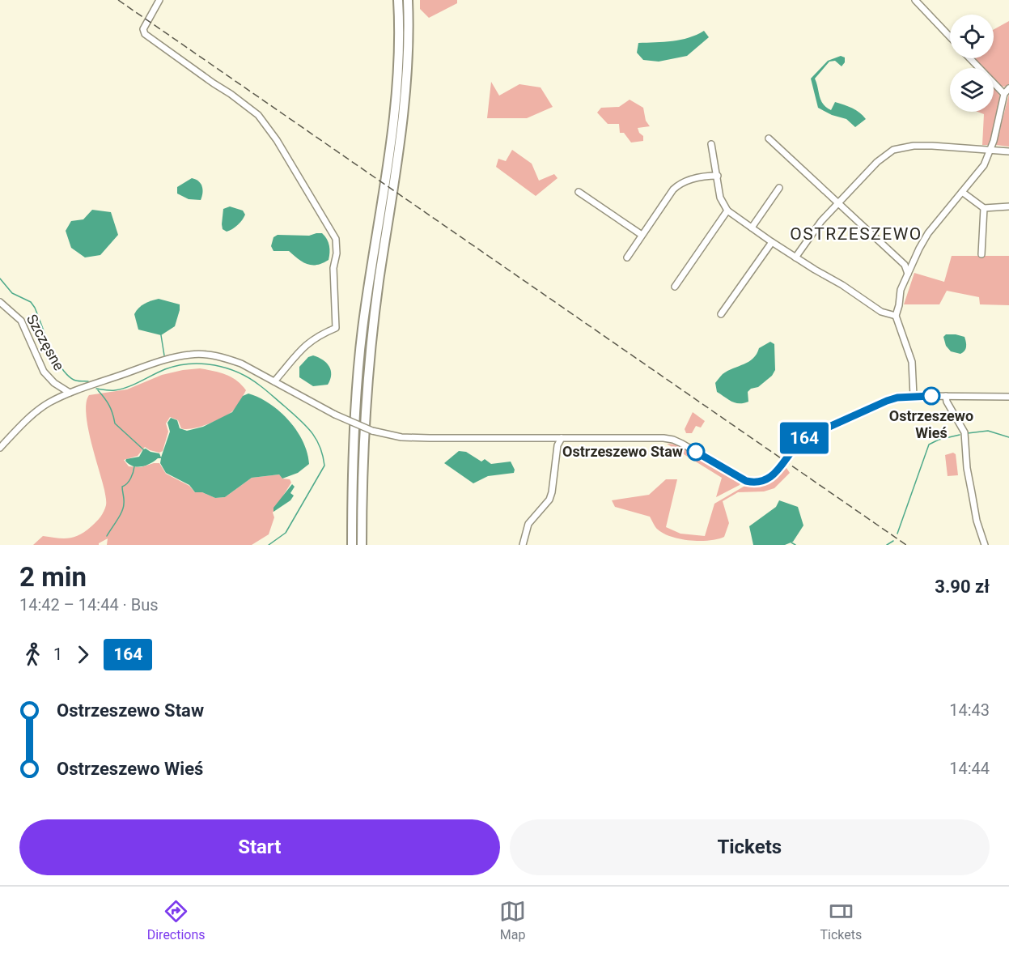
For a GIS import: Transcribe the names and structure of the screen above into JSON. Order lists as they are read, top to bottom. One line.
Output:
{"streets":{"street":["Szczęsne"]},"districts":["OSTRZESZEWO"],"places":["Ostrzeszewo Wieś","Ostrzeszewo Staw"],"lines":["bus line 164"],"page":{"on_map":"164","heading":["2 min","14:42 – 14:44 · Bus","3.90 zł"],"legs":["1","164"],"list":[{"name":"Ostrzeszewo Staw","value":"14:43"},{"name":"Ostrzeszewo Wieś","value":"14:44"}],"buttons":["Start","Tickets"],"tabs":["Directions","Map","Tickets"]}}
